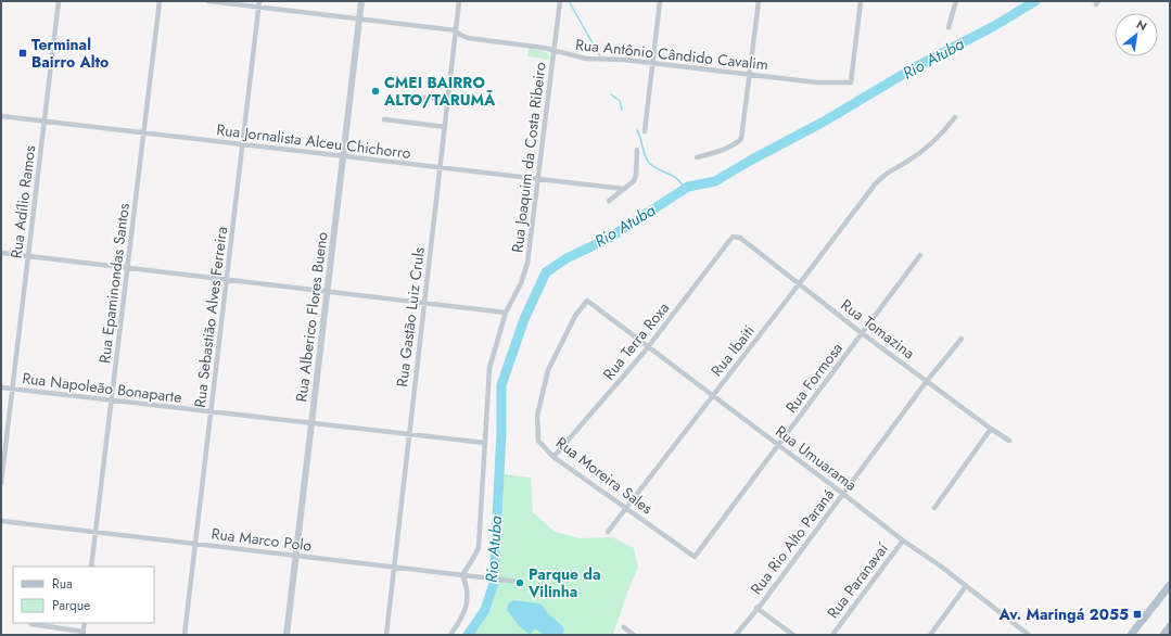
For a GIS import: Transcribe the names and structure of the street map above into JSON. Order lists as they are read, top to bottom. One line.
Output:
{"streets":{"street":["Rua Antônio Cândido Cavalim","Rua Jornalista Alceu Chichorro","Rua Joaquim da Costa Ribeiro","Rua Adílio Ramos","Rua Epaminondas Santos","Rua Sebastião Alves Ferreira","Rua Alberico Flores Bueno","Rua Gastão Luiz Cruls","Rua Tomazina","Rua Terra Roxa","Rua Ibaiti","Rua Formosa","Rua Napoleão Bonaparte","Rua Umuarama","Rua Moreira Sales","Rua Marco Polo","Rua Rio Alto Paraná","Rua Paranavaí"]},"crossings":[["Rua Antônio Cândido Cavalim","Rua Joaquim da Costa Ribeiro"],["Rua Antônio Cândido Cavalim","Rua Sebastião Alves Ferreira"],["Rua Antônio Cândido Cavalim","Rua Alberico Flores Bueno"],["Rua Antônio Cândido Cavalim","Rua Gastão Luiz Cruls"],["Rua Jornalista Alceu Chichorro","Rua Joaquim da Costa Ribeiro"],["Rua Jornalista Alceu Chichorro","Rua Adílio Ramos"],["Rua Jornalista Alceu Chichorro","Rua Epaminondas Santos"],["Rua Jornalista Alceu Chichorro","Rua Sebastião Alves Ferreira"],["Rua Jornalista Alceu Chichorro","Rua Alberico Flores Bueno"],["Rua Jornalista Alceu Chichorro","Rua Gastão Luiz Cruls"],["Rua Joaquim da Costa Ribeiro","Rua Napoleão Bonaparte"],["Rua Joaquim da Costa Ribeiro","Rua Marco Polo"],["Rua Adílio Ramos","Rua Napoleão Bonaparte"],["Rua Epaminondas Santos","Rua Napoleão Bonaparte"],["Rua Epaminondas Santos","Rua Marco Polo"],["Rua Sebastião Alves Ferreira","Rua Napoleão Bonaparte"],["Rua Sebastião Alves Ferreira","Rua Marco Polo"],["Rua Alberico Flores Bueno","Rua Napoleão Bonaparte"],["Rua Alberico Flores Bueno","Rua Marco Polo"],["Rua Gastão Luiz Cruls","Rua Napoleão Bonaparte"],["Rua Gastão Luiz Cruls","Rua Marco Polo"],["Rua Tomazina","Rua Terra Roxa"],["Rua Tomazina","Rua Ibaiti"],["Rua Tomazina","Rua Formosa"],["Rua Tomazina","Rua Rio Alto Paraná"],["Rua Terra Roxa","Rua Umuarama"],["Rua Terra Roxa","Rua Moreira Sales"],["Rua Ibaiti","Rua Umuarama"],["Rua Ibaiti","Rua Moreira Sales"],["Rua Formosa","Rua Umuarama"],["Rua Formosa","Rua Moreira Sales"],["Rua Umuarama","Rua Moreira Sales"],["Rua Umuarama","Rua Rio Alto Paraná"],["Rua Umuarama","Rua Paranavaí"]],"water":["Rio Atuba"],"places":{"transit":["Terminal Bairro Alto","Av. Maringá 2055"],"other":["CMEI BAIRRO ALTO/TARUMÃ","Parque da Vilinha"]},"legend":["Rua","Parque"],"north":"top right"}
